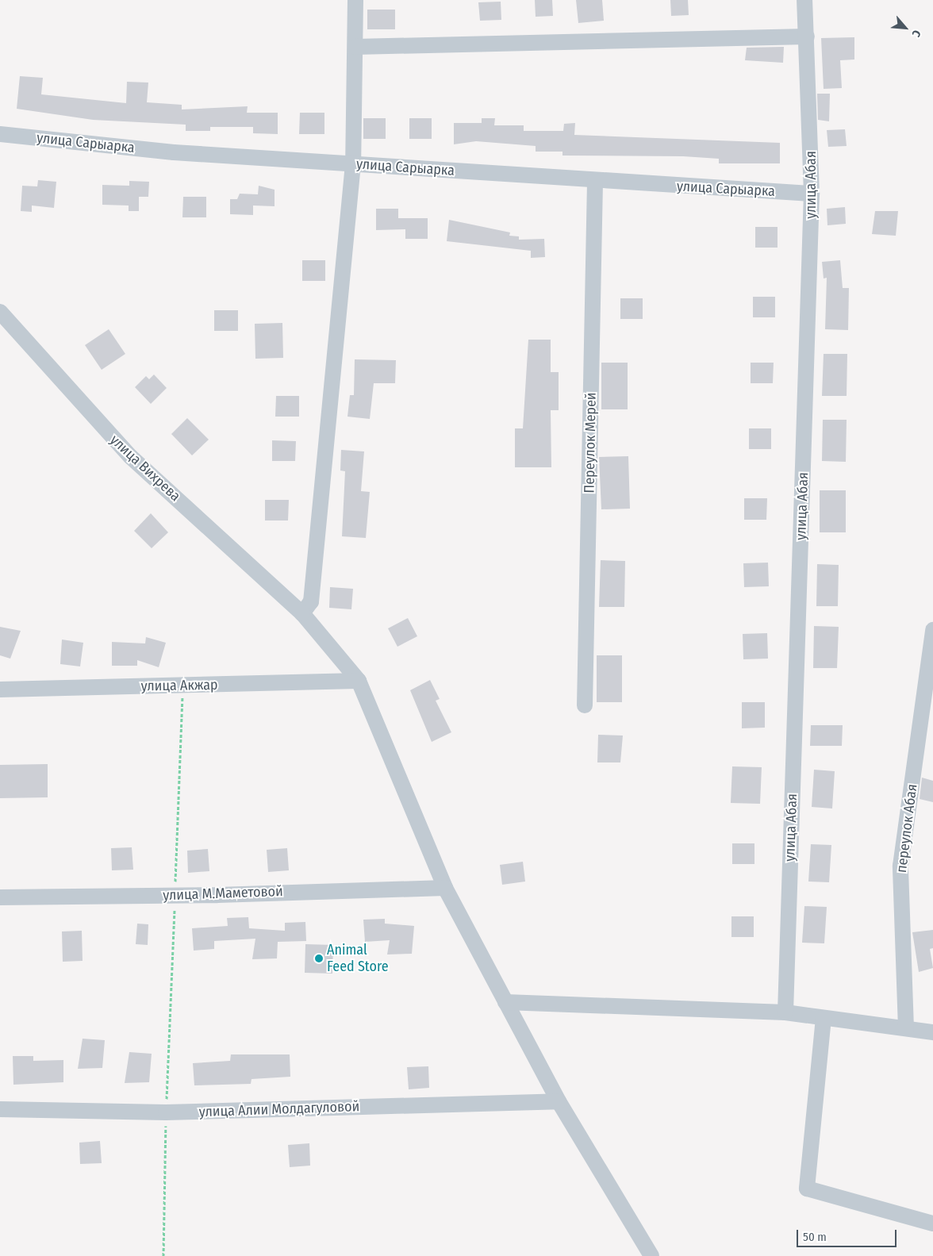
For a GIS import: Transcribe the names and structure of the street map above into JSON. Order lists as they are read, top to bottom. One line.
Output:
{"streets":{"street":["улица Сарыарка","улица Абая","Переулок Мерей","улица Вихрева","улица Акжар","переулок Абая","улица М.Маметовой","улица Алии Молдагуловой"]},"crossings":[["улица Сарыарка","улица Абая"],["улица Сарыарка","Переулок Мерей"],["улица Вихрева","улица Акжар"],["улица Вихрева","улица М.Маметовой"],["улица Вихрева","улица Алии Молдагуловой"]],"places":["Animal Feed Store"],"scale_bar":"50 m","north":"bottom right"}
